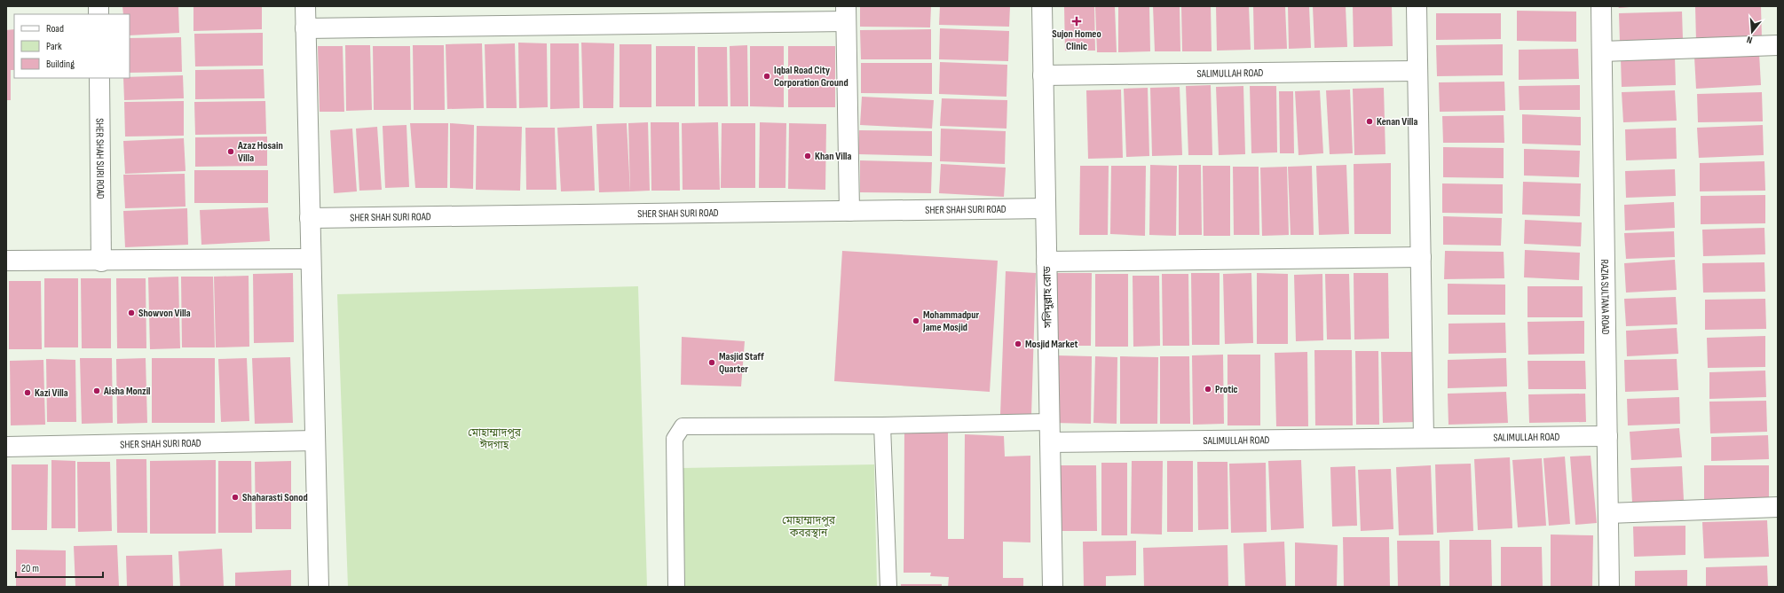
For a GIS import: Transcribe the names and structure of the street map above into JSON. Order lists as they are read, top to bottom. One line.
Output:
{"streets":{"street":["SALIMULLAH ROAD","SHER SHAH SURI ROAD","সলিমুল্লাহ রোড","RAZIA SULTANA ROAD"]},"crossings":[["SALIMULLAH ROAD","সলিমুল্লাহ রোড"],["SALIMULLAH ROAD","RAZIA SULTANA ROAD"],["SHER SHAH SURI ROAD","সলিমুল্লাহ রোড"]],"parks":["মোহাম্মাদপুর ঈদগাহ","মোহাম্মাদপুর কবরস্থান"],"places":{"health":["Sujon Homeo Clinic"],"other":["Iqbal Road City Corporation Ground","Kenan Villa","Azaz Hosain Villa","Khan Villa","Showvon Villa","Mohammadpur Jame Mosjid","Mosjid Market","Masjid Staff Quarter","Protic","Aisha Monzil","Kazi Villa","Shaharasti Sonod"]},"legend":["Road","Park","Building"],"scale_bar":"20 m","north":"bottom"}
